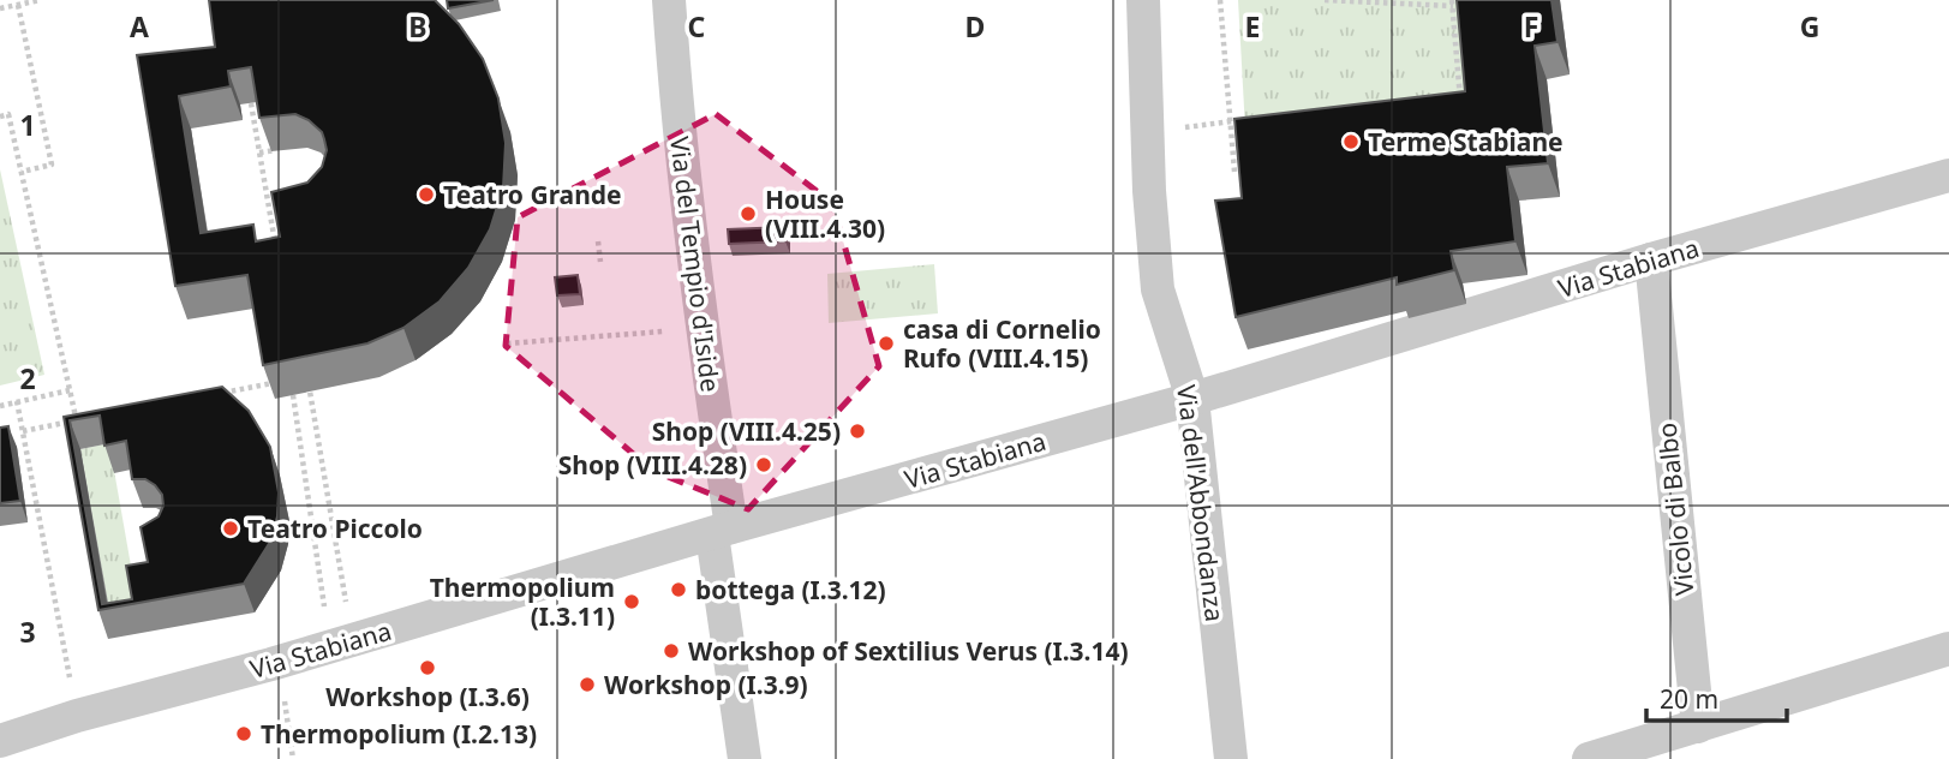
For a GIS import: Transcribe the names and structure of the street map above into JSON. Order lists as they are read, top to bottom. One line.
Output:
{"streets":{"street":["Via del Tempio d'Iside","Via Stabiana","Via dell'Abbondanza","Vicolo di Balbo"]},"crossings":[["Via del Tempio d'Iside","Via Stabiana"],["Via Stabiana","Via dell'Abbondanza"],["Via Stabiana","Vicolo di Balbo"]],"places":["Terme Stabiane","Teatro Grande","House (VIII.4.30)","casa di Cornelio Rufo (VIII.4.15)","Shop (VIII.4.25)","Shop (VIII.4.28)","Teatro Piccolo","bottega (I.3.12)","Thermopolium (I.3.11)","Workshop of Sextilius Verus (I.3.14)","Workshop (I.3.6)","Workshop (I.3.9)","Thermopolium (I.2.13)"],"scale_bar":"20 m","grid":{"columns":["A","B","C","D","E","F","G"],"rows":["1","2","3"]}}
